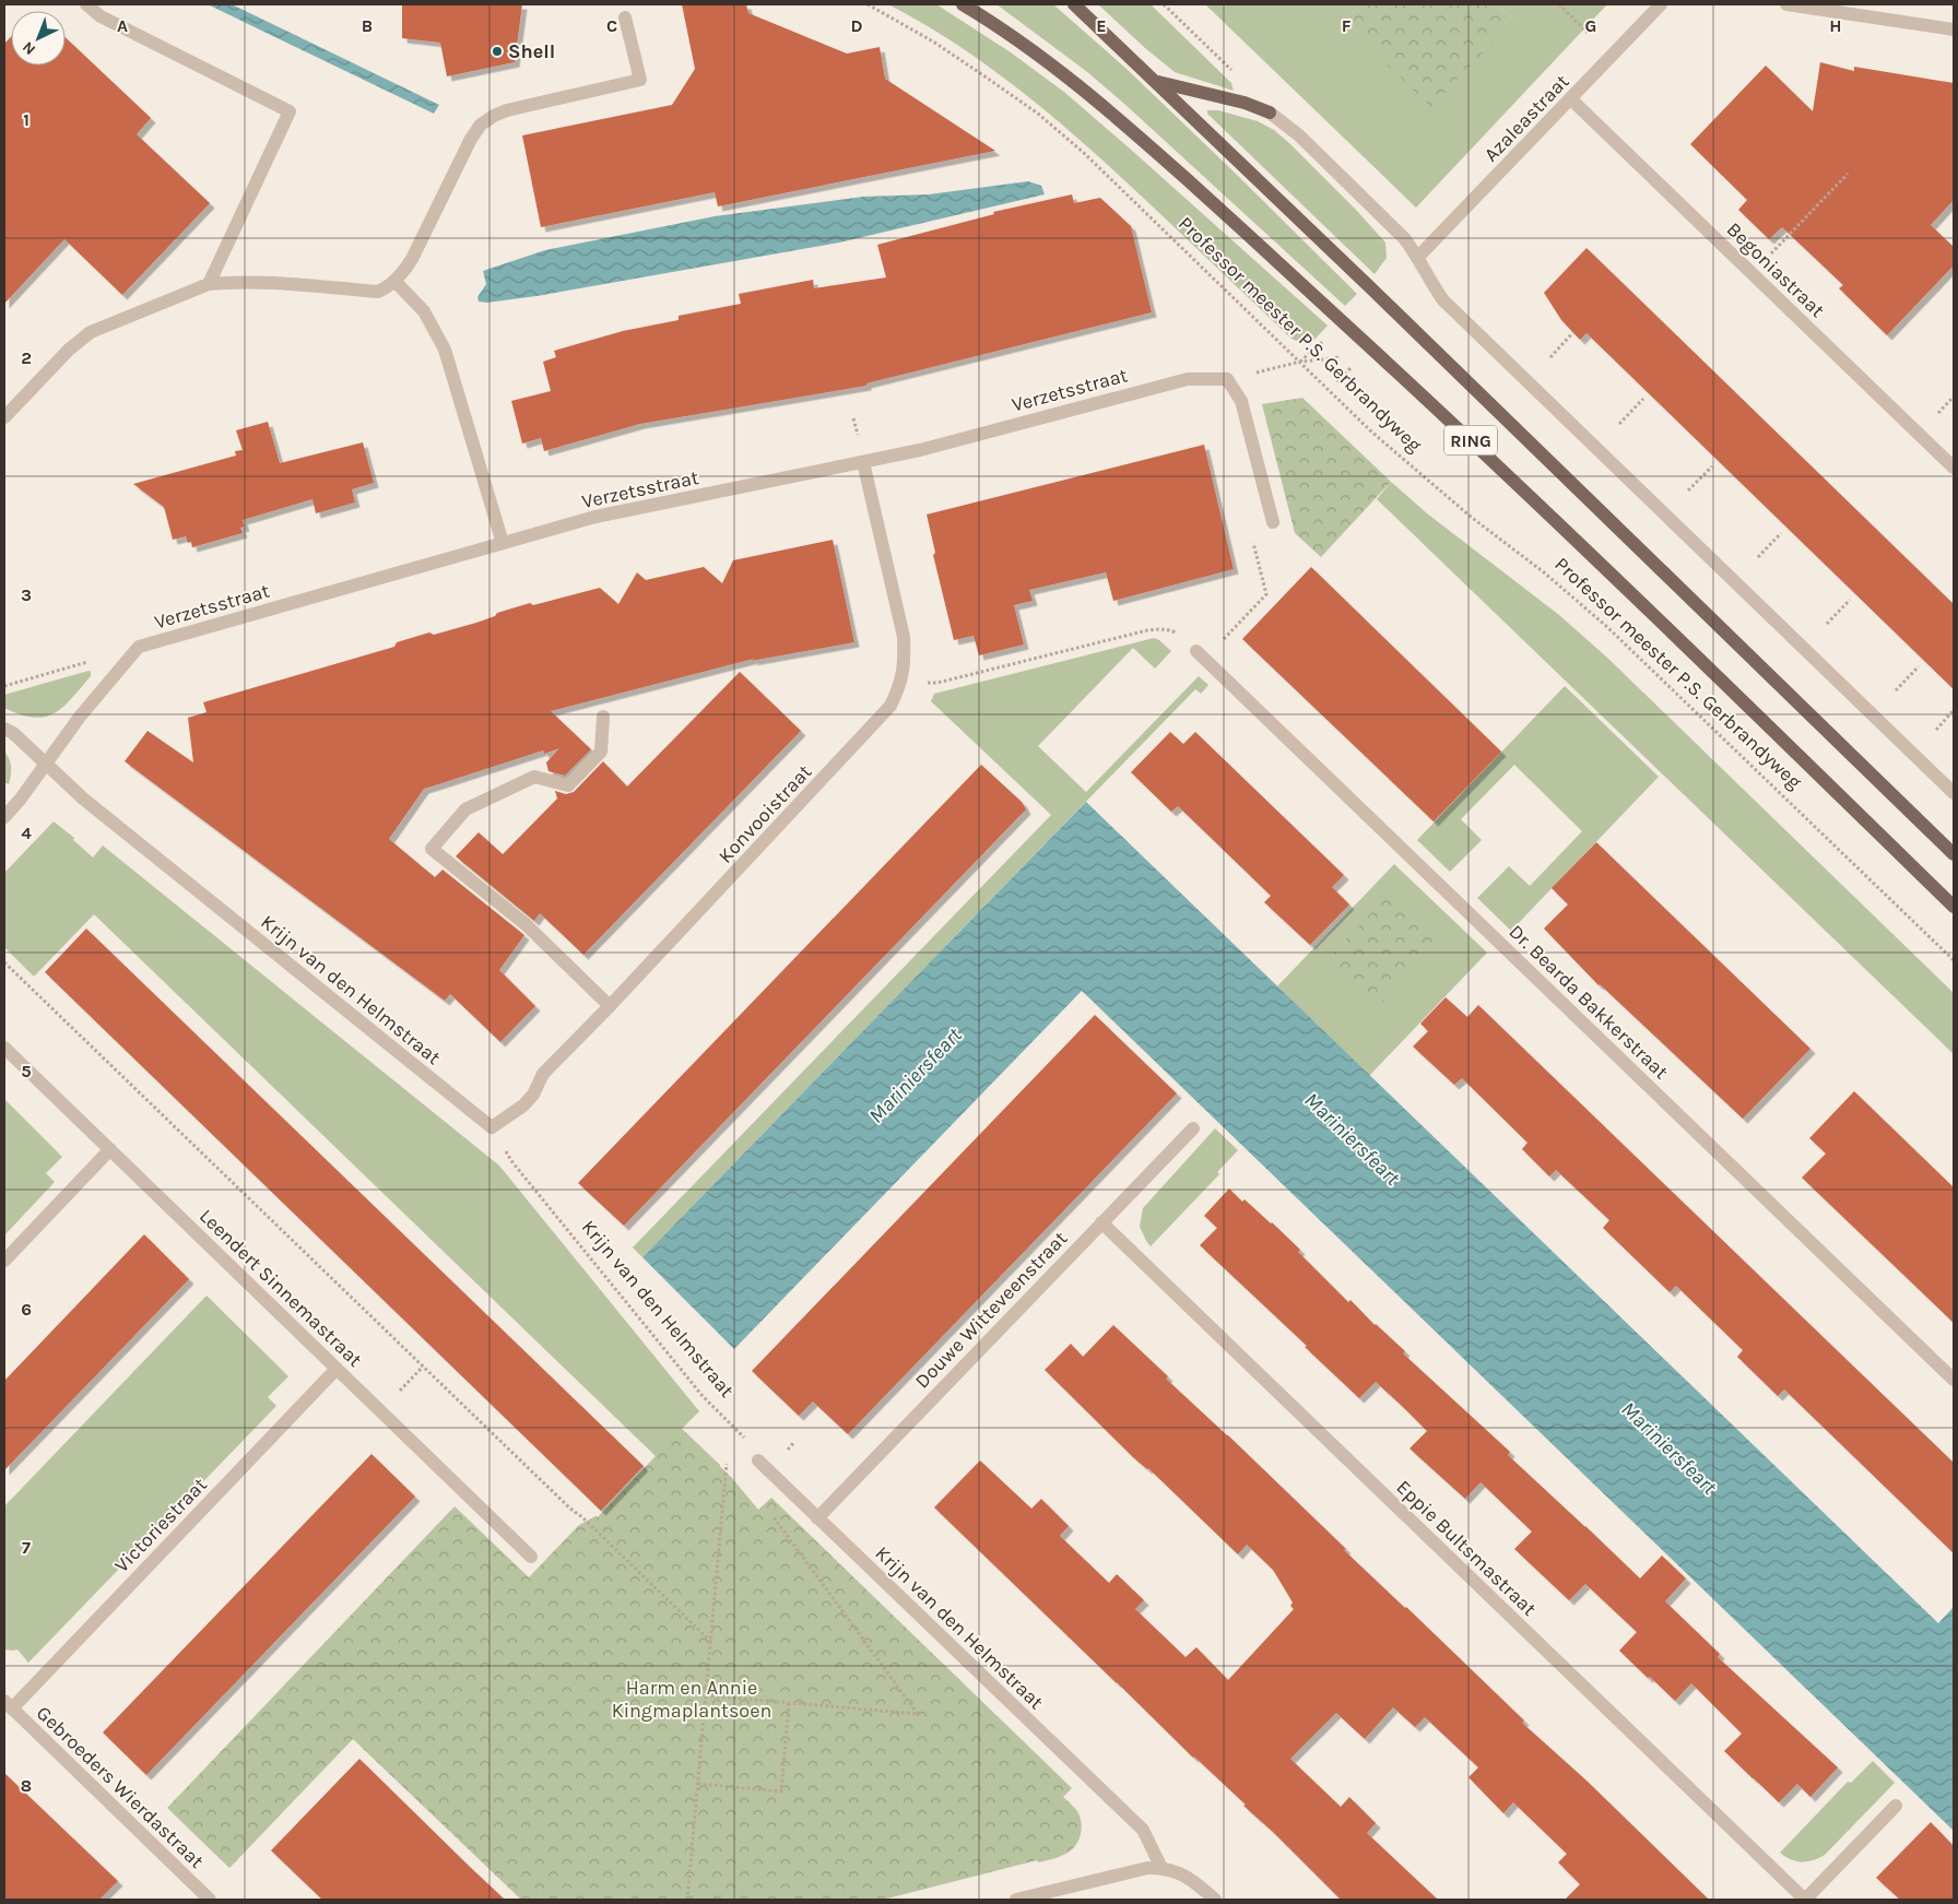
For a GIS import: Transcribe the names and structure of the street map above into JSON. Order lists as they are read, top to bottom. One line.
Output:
{"streets":{"main road":["Professor meester P.S. Gerbrandyweg","RING"],"street":["Azaleastraat","Begoniastraat","Verzetsstraat","Konvooistraat","Krijn van den Helmstraat","Dr. Bearda Bakkerstraat","Leendert Sinnemastraat","Douwe Witteveenstraat","Victoriestraat","Eppie Bultsmastraat","Gebroeders Wierdastraat"]},"crossings":[["Azaleastraat","Begoniastraat"],["Verzetsstraat","Konvooistraat"],["Verzetsstraat","Krijn van den Helmstraat"],["Konvooistraat","Krijn van den Helmstraat"],["Krijn van den Helmstraat","Douwe Witteveenstraat"],["Leendert Sinnemastraat","Victoriestraat"],["Douwe Witteveenstraat","Eppie Bultsmastraat"],["Victoriestraat","Gebroeders Wierdastraat"]],"water":["Mariniersfeart"],"parks":["Harm en Annie Kingmaplantsoen"],"places":["Shell"],"north":"bottom left","grid":{"columns":["A","B","C","D","E","F","G","H"],"rows":["1","2","3","4","5","6","7","8"]}}
